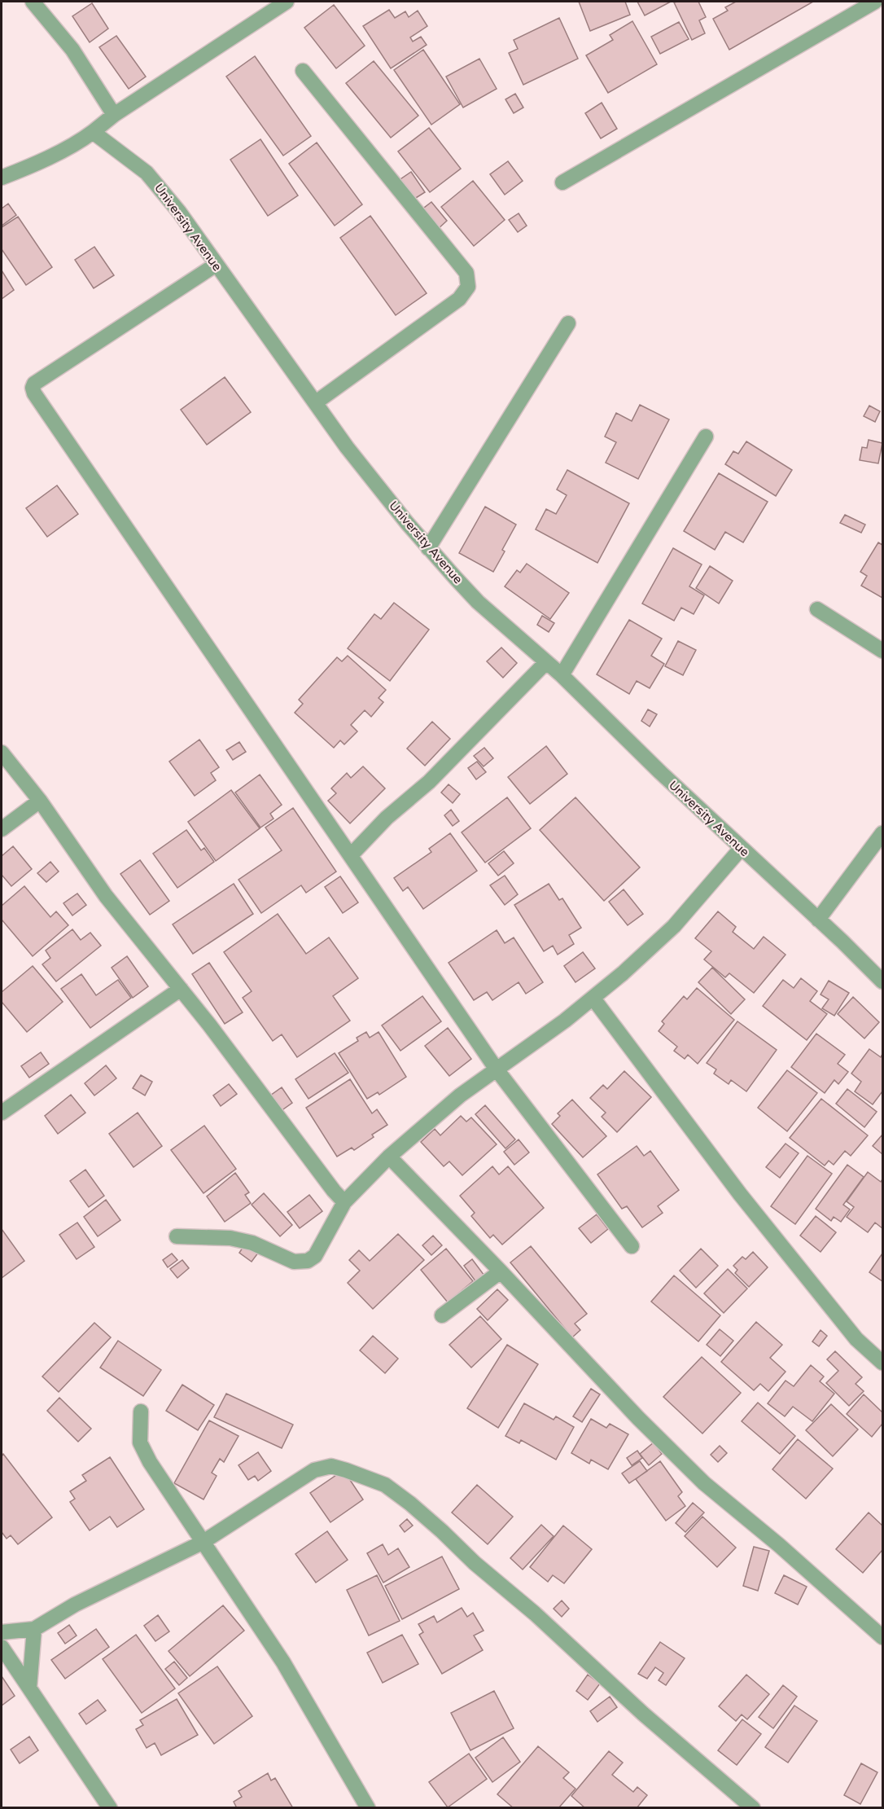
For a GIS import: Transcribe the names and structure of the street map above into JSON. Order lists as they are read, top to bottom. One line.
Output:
{"streets":{"street":["University Avenue"]}}
